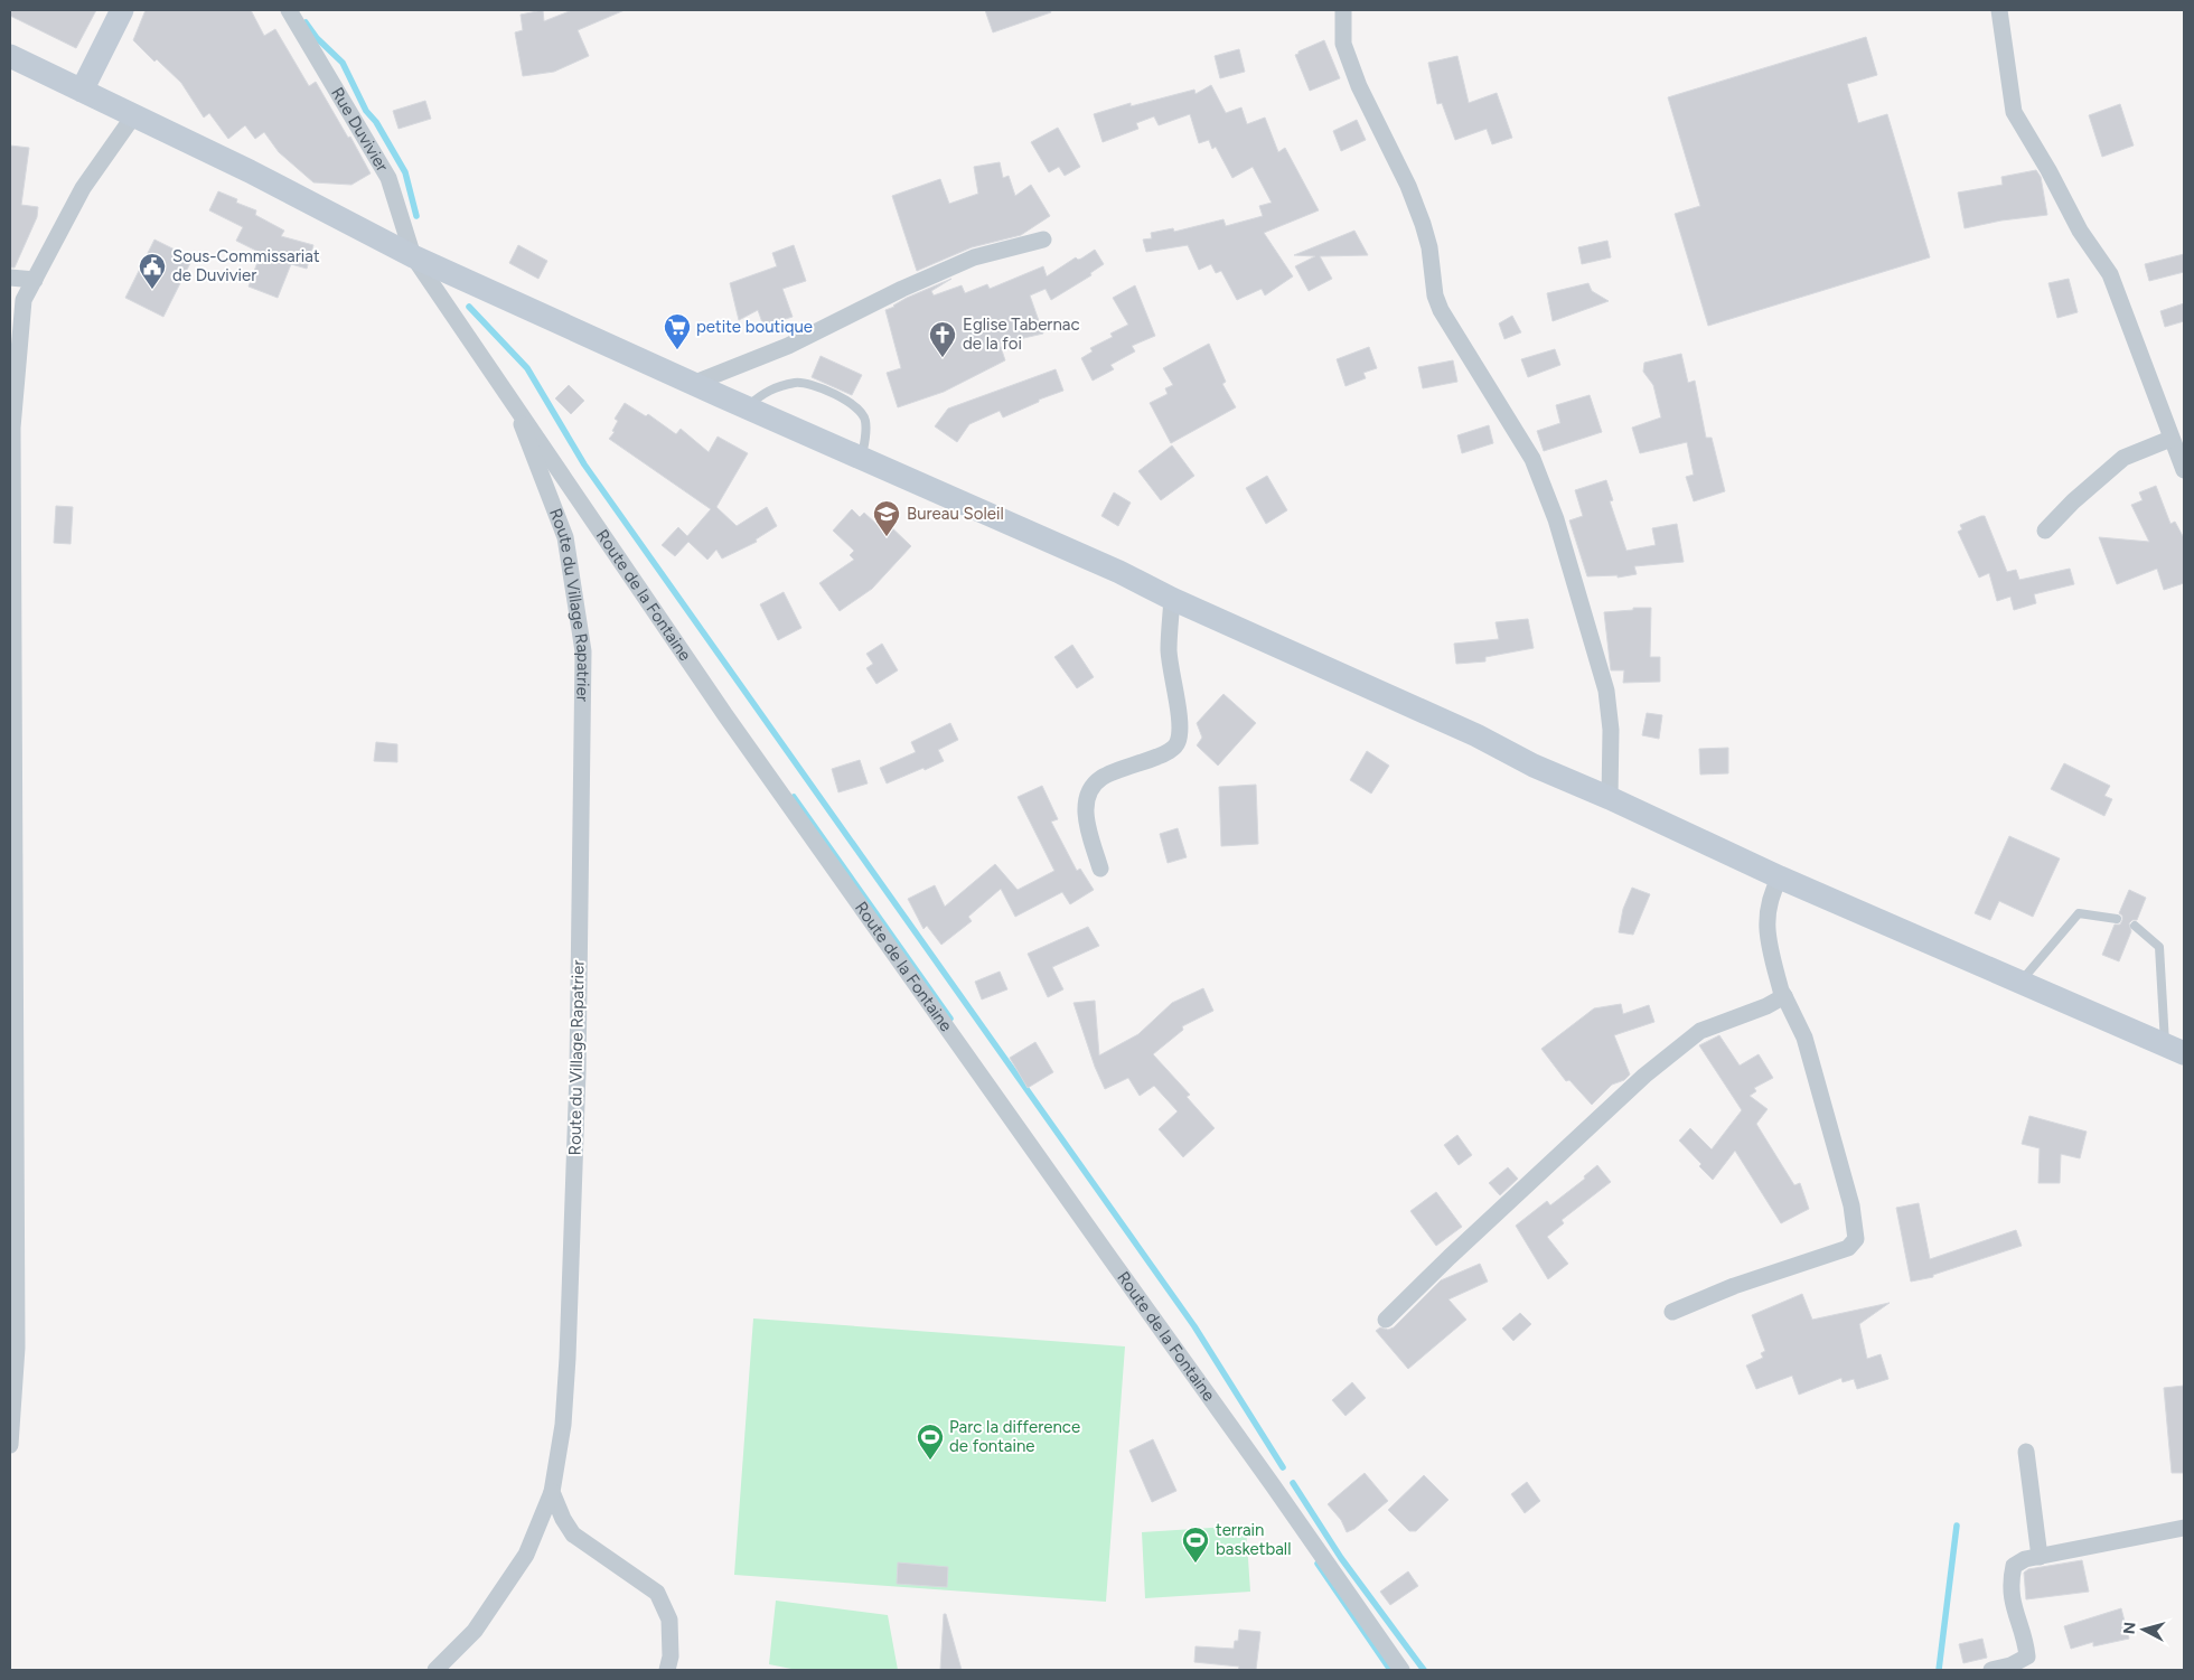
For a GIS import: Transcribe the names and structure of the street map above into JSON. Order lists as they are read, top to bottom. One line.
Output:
{"streets":{"street":["Rue Duvivier","Route de la Fontaine","Route du Village Rapatrier"]},"crossings":[["Rue Duvivier","Route de la Fontaine"],["Route de la Fontaine","Route du Village Rapatrier"]],"places":{"public building":["Sous-Commissariat de Duvivier"],"supermarket":["petite boutique"],"church":["Eglise Tabernac de la foi"],"school or university":["Bureau Soleil"],"sports":["Parc la difference de fontaine","terrain basketball"]},"north":"left"}
